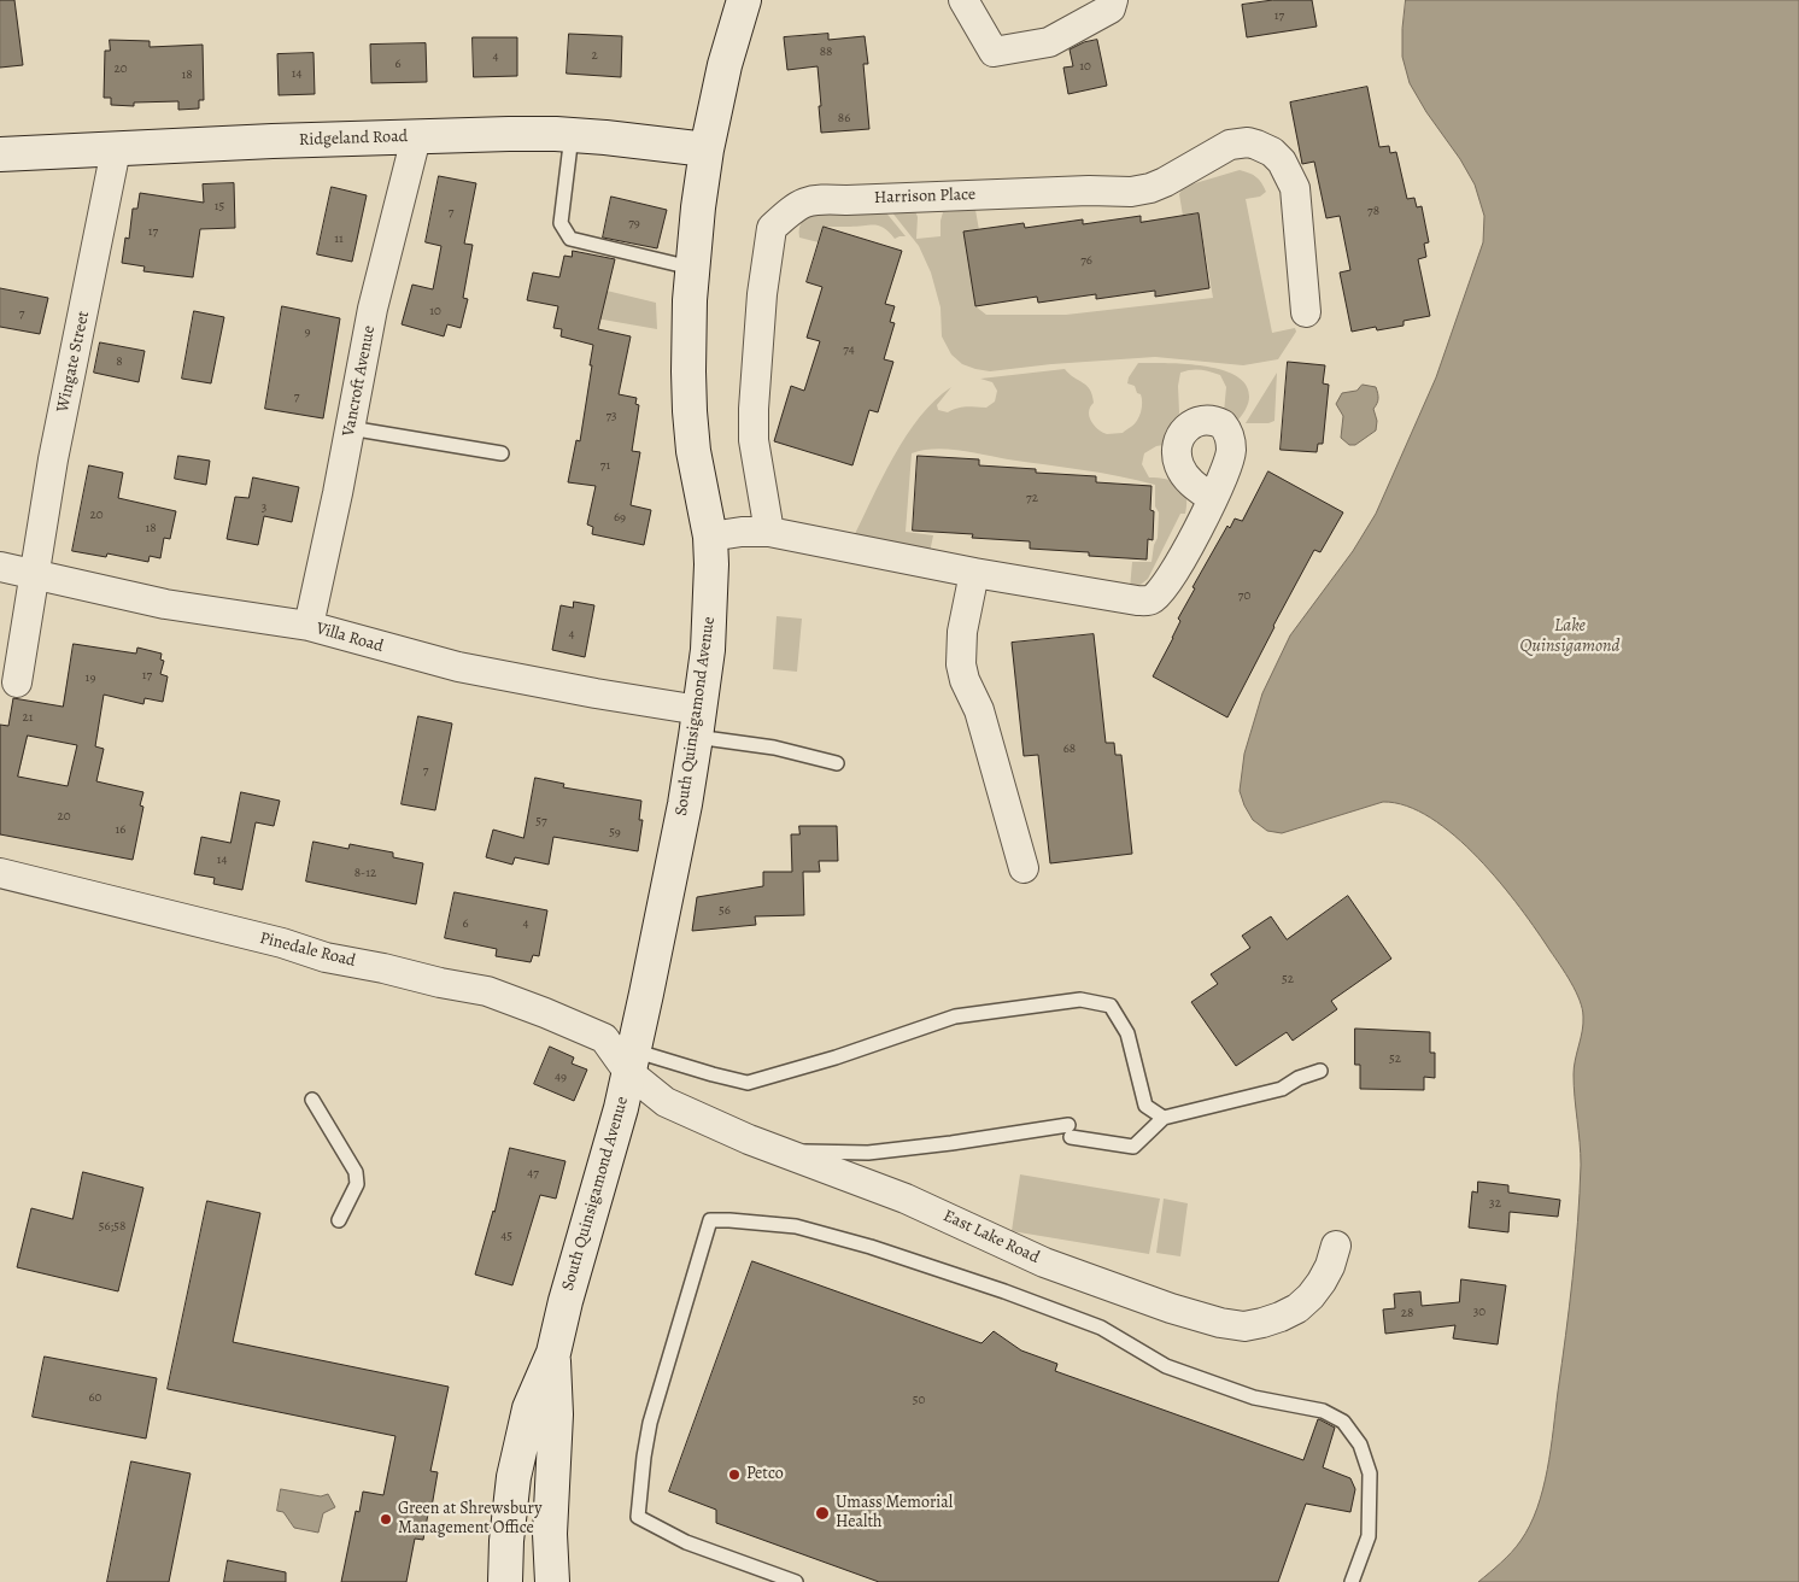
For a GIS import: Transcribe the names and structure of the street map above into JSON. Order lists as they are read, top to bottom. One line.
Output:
{"streets":{"main road":["Ridgeland Road","South Quinsigamond Avenue"],"street":["Harrison Place","Wingate Street","Vancroft Avenue","Villa Road","Pinedale Road","East Lake Road"]},"crossings":[["Ridgeland Road","Wingate Street"],["Ridgeland Road","Vancroft Avenue"],["Ridgeland Road","South Quinsigamond Avenue"],["Wingate Street","Villa Road"],["Vancroft Avenue","Villa Road"],["Villa Road","South Quinsigamond Avenue"],["South Quinsigamond Avenue","Pinedale Road"],["South Quinsigamond Avenue","East Lake Road"],["Pinedale Road","East Lake Road"]],"water":["Lake Quinsigamond"],"places":["Petco","Umass Memorial Health","Green at Shrewsbury Management Office"],"house_numbers":["17","88","2","4","6","10","20","14","18","86","15","78","7","79","17","11","76","10","7","9","74","8","7","73","71","72","3","20","69","18","70","4","17","19","21","68","7","20","57","16","59","14","8-12","56","6","4","52","52","49","47","32","56;58","45","30","28","60","50"]}
